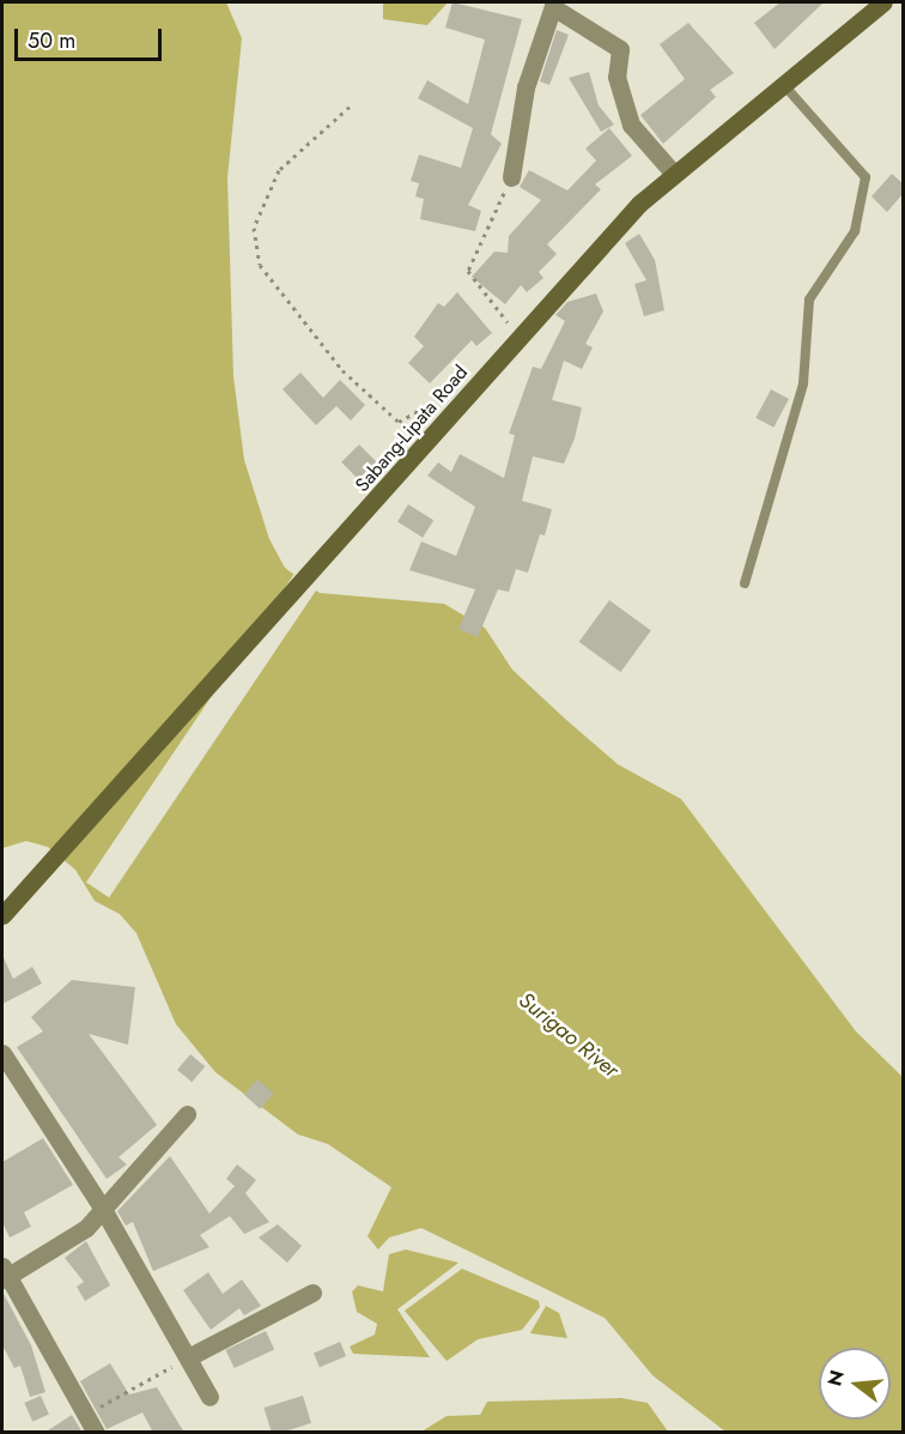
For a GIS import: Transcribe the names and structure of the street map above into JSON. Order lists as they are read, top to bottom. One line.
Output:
{"streets":{"main road":["Sabang-Lipata Road"]},"water":["Surigao River"],"scale_bar":"50 m","north":"left"}
